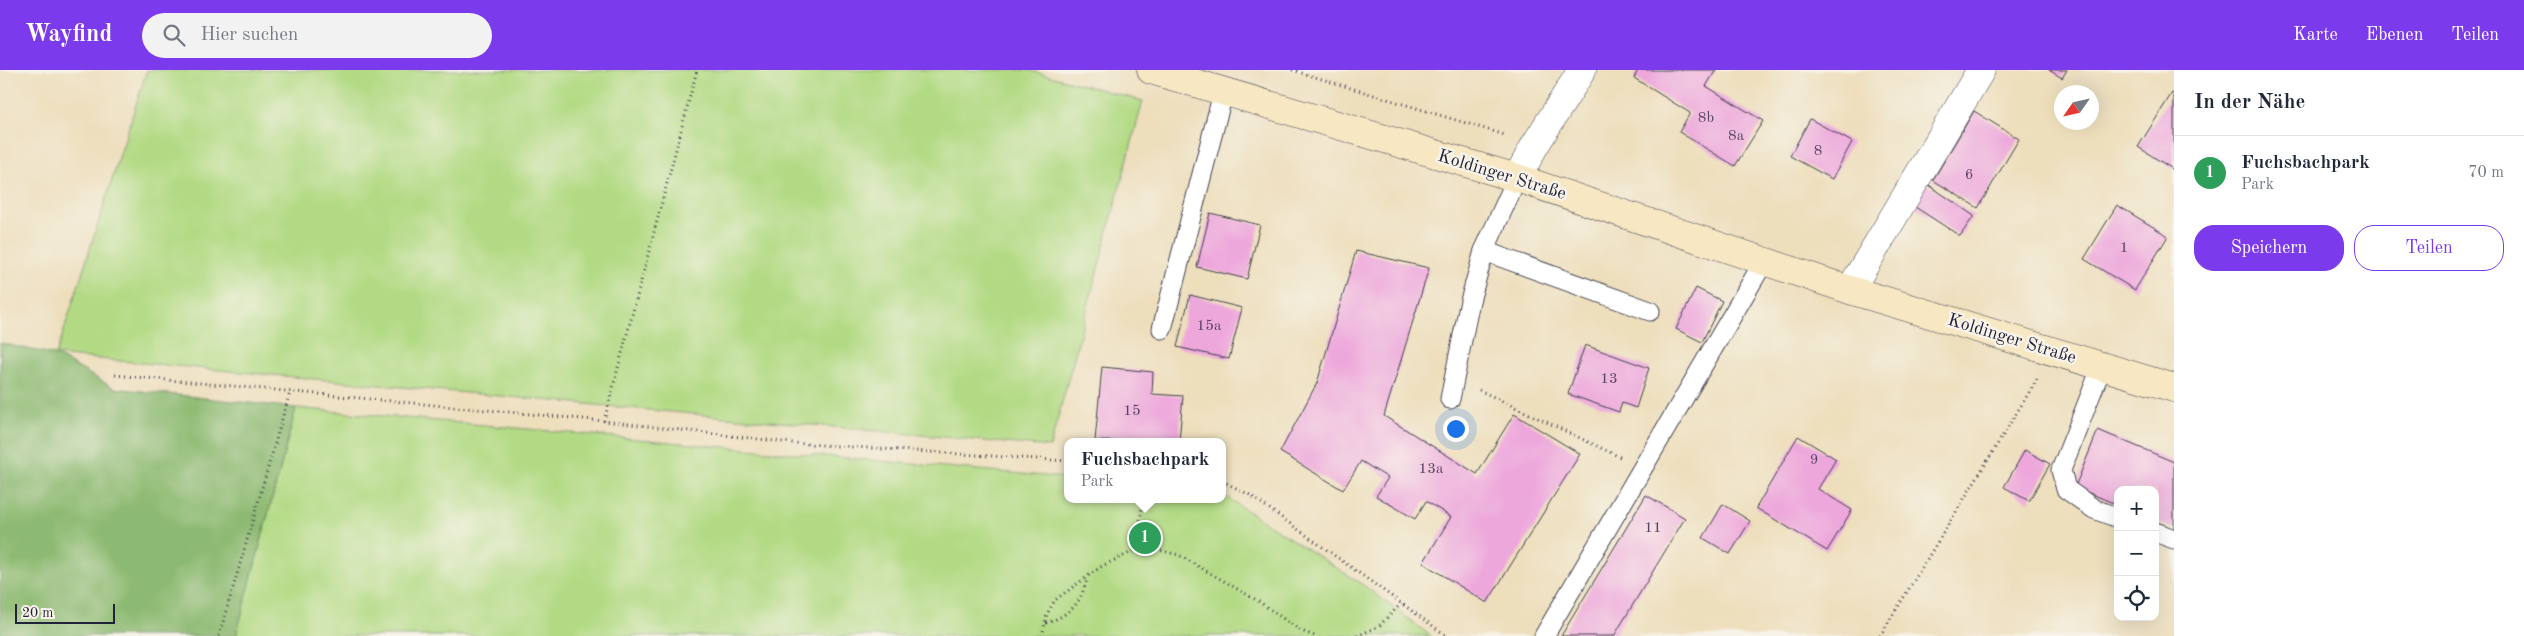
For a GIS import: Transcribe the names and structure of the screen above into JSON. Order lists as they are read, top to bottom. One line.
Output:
{"streets":{"street":["Koldinger Straße"]},"house_numbers":["8b","8a","8","6","1","15a","13","15","9","13a","11"],"scale_bar":"20 m","north":"bottom left","page":{"header":"Wayfind","search":"Hier suchen","nav":["Karte","Ebenen","Teilen"],"heading":"In der Nähe","list":[{"mark":"1","name":"Fuchsbachpark","note":"Park","value":"70 m"}],"buttons":["Speichern","Teilen"],"popup":["Fuchsbachpark","Park"],"map_buttons":["+","−"],"pins":"1","scale":"20 m"}}
